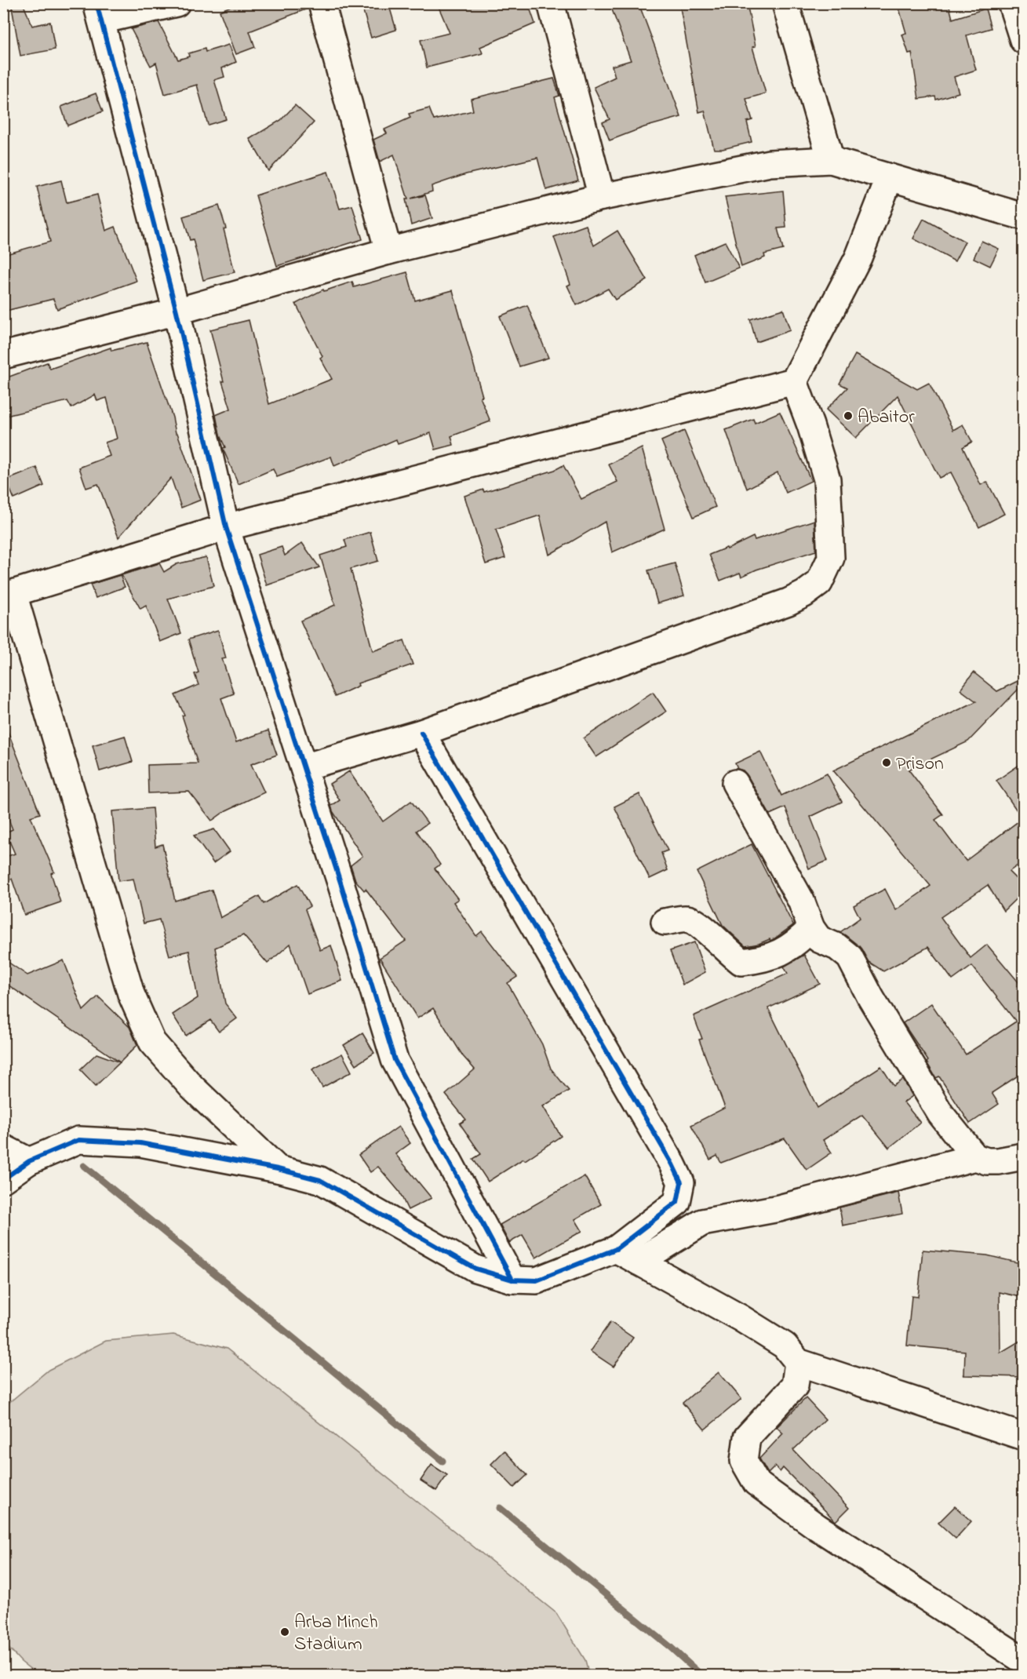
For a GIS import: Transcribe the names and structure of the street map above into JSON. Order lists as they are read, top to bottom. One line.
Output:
{"places":["Abaitor","Prison","Arba Minch Stadium"]}
